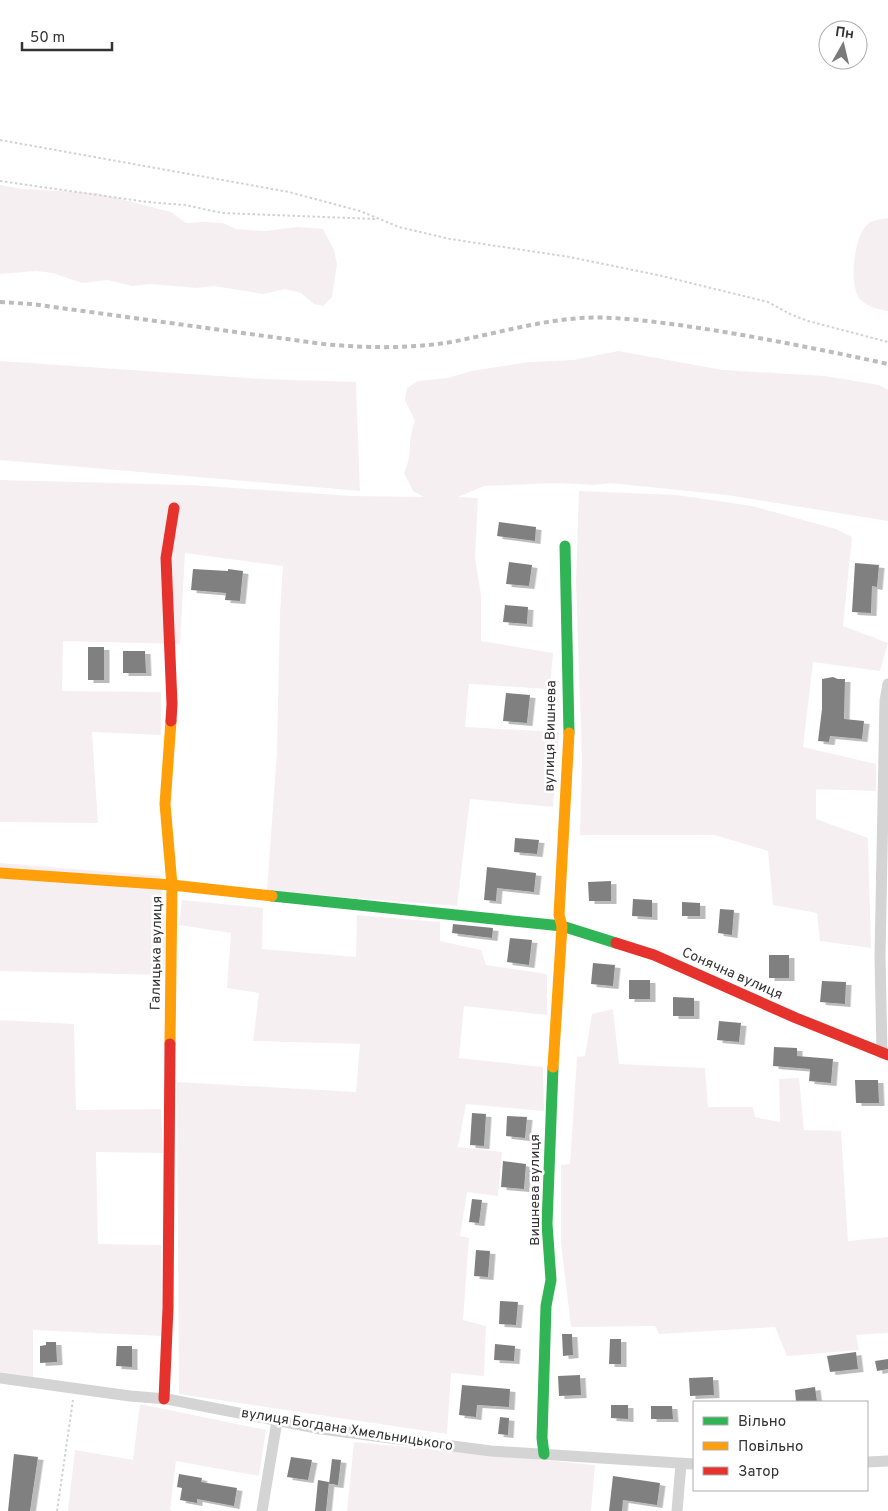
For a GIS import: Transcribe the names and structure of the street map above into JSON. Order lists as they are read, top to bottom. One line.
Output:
{"streets":{"street":["вулиця Вишнева","Галицька вулиця","Сонячна вулиця","Вишнева вулиця","вулиця Богдана Хмельницького"]},"crossings":[["вулиця Вишнева","Сонячна вулиця"],["вулиця Вишнева","Вишнева вулиця"],["Галицька вулиця","Сонячна вулиця"],["Галицька вулиця","вулиця Богдана Хмельницького"],["Сонячна вулиця","Вишнева вулиця"],["Вишнева вулиця","вулиця Богдана Хмельницького"]],"legend":["Вільно","Повільно","Затор"],"scale_bar":"50 m","north":"top"}
